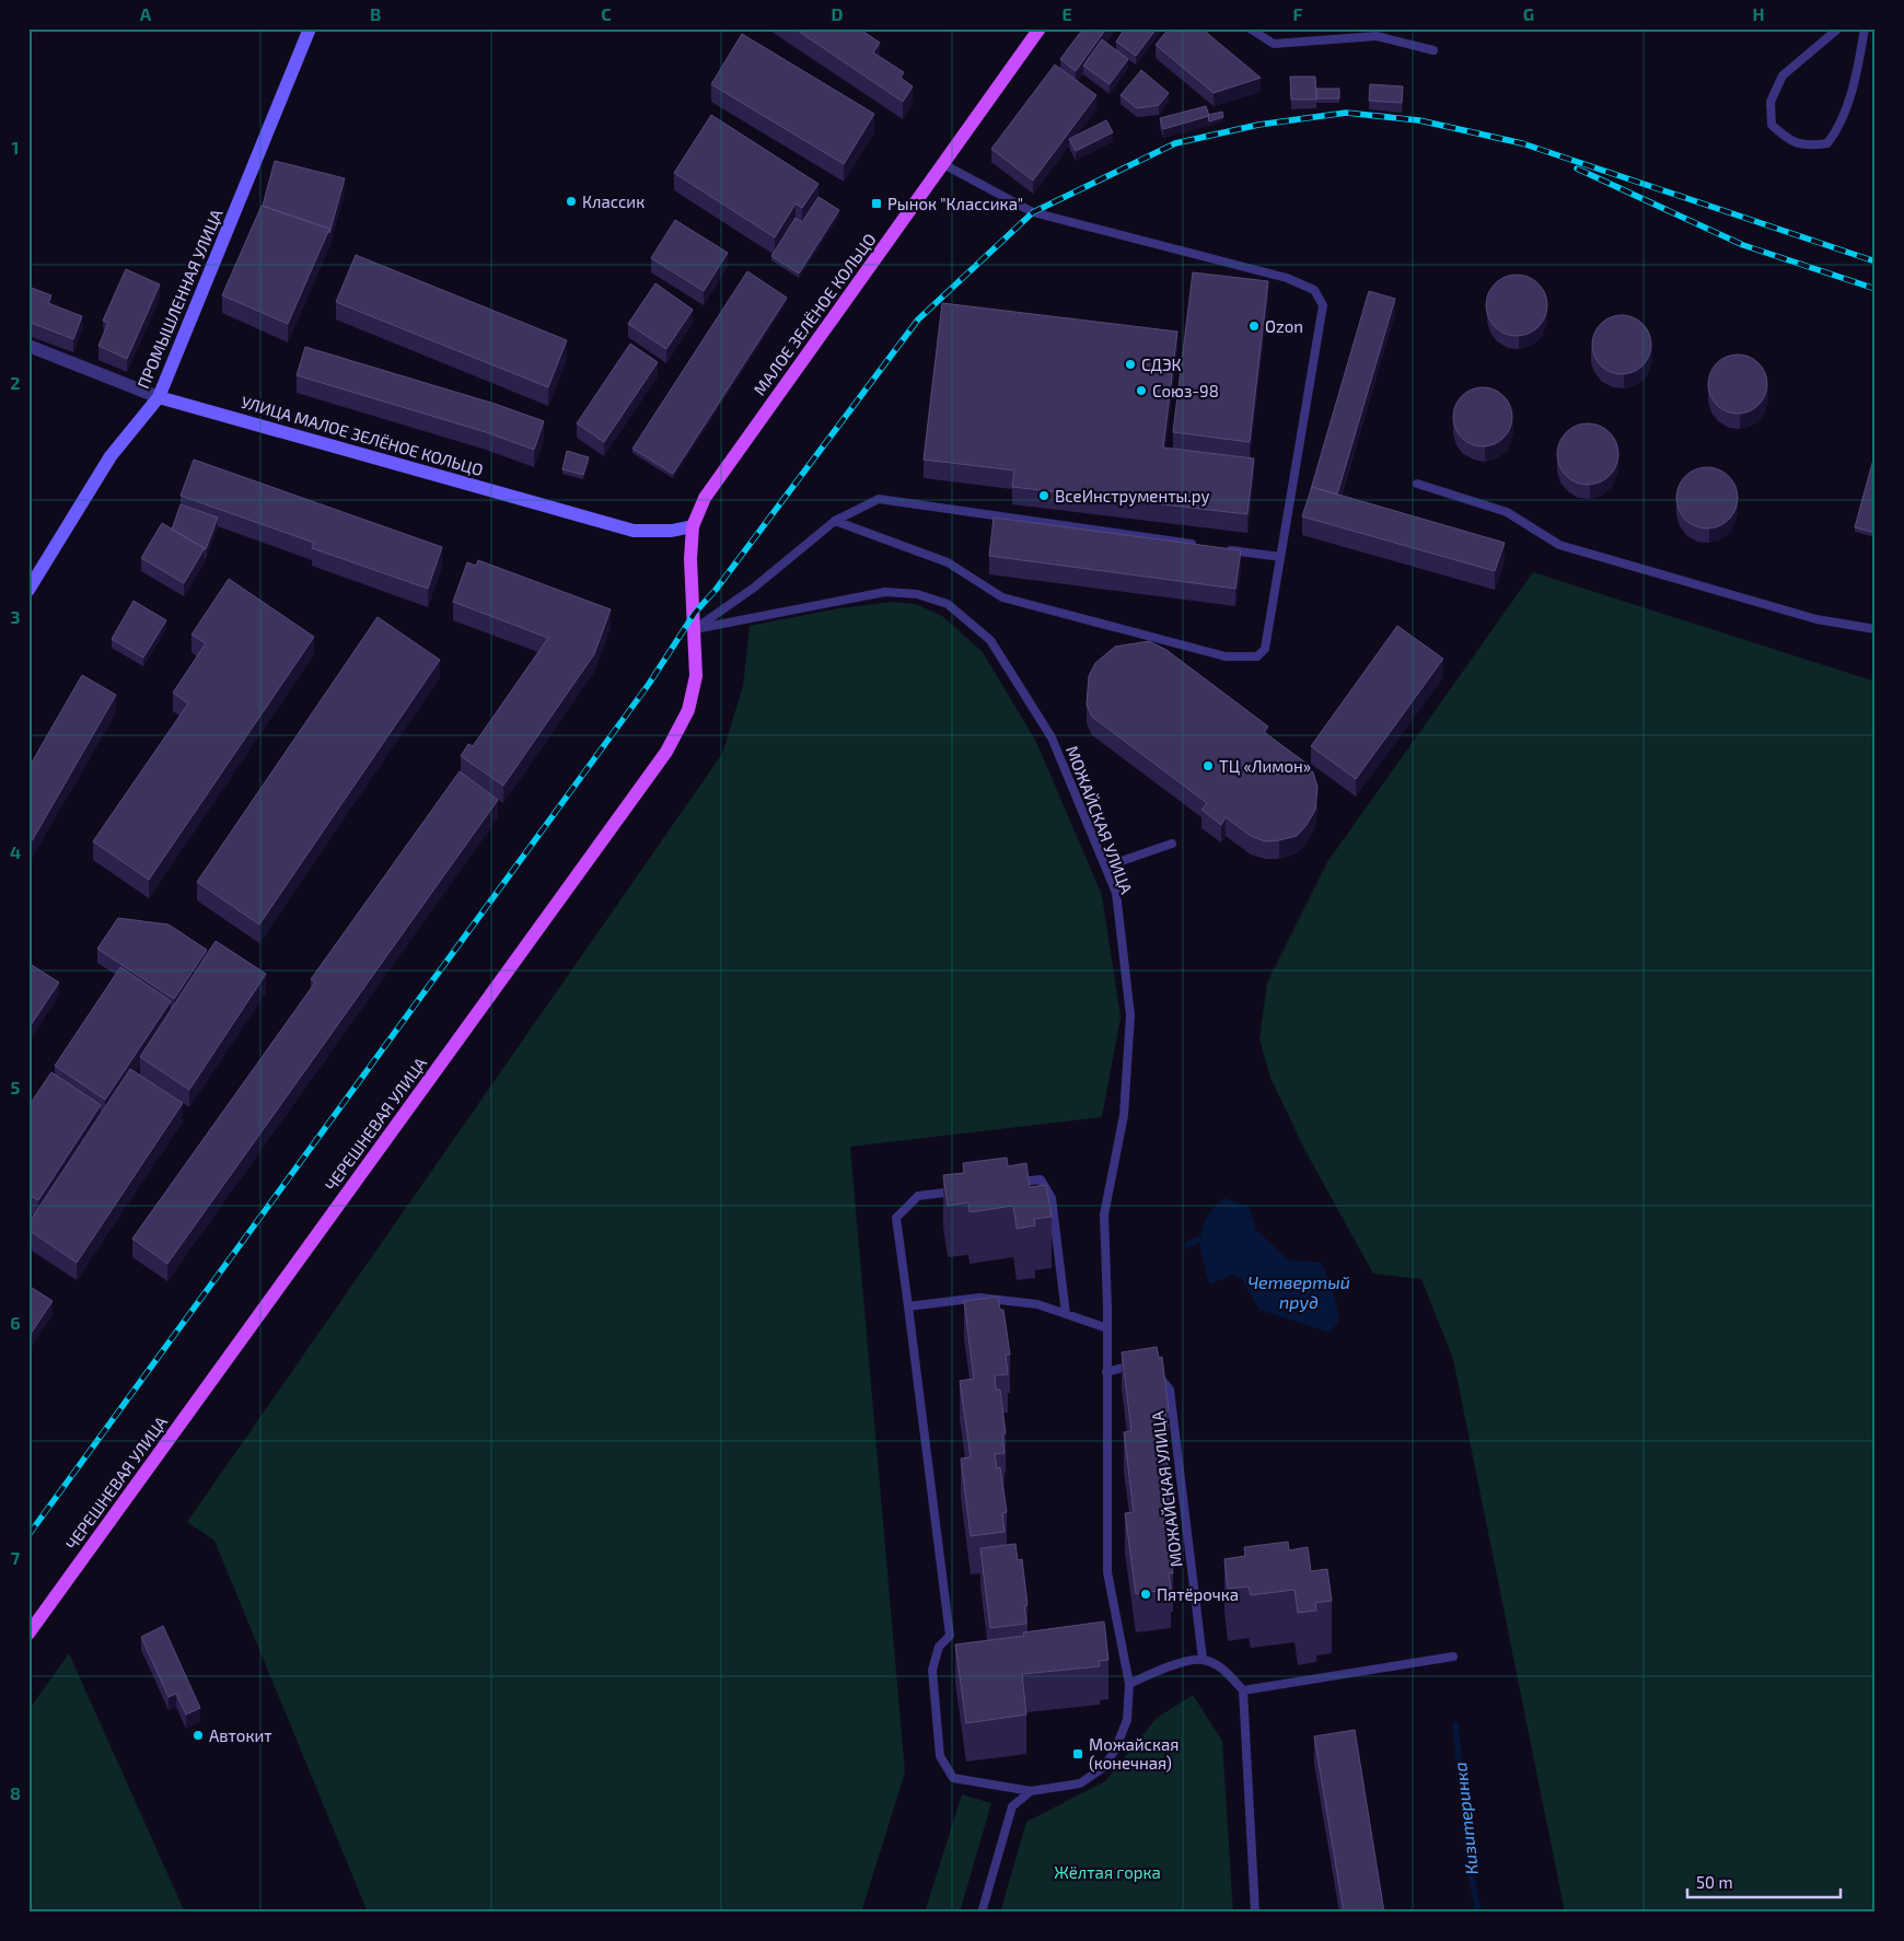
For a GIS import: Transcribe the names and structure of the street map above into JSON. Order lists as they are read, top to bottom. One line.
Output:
{"streets":{"main road":["МАЛОЕ ЗЕЛЁНОЕ КОЛЬЦО","ЧЕРЕШНЕВАЯ УЛИЦА"],"street":["ПРОМЫШЛЕННАЯ УЛИЦА","УЛИЦА МАЛОЕ ЗЕЛЁНОЕ КОЛЬЦО"],"lane":["МОЖАЙСКАЯ УЛИЦА"]},"crossings":[["ПРОМЫШЛЕННАЯ УЛИЦА","УЛИЦА МАЛОЕ ЗЕЛЁНОЕ КОЛЬЦО"],["МАЛОЕ ЗЕЛЁНОЕ КОЛЬЦО","УЛИЦА МАЛОЕ ЗЕЛЁНОЕ КОЛЬЦО"],["МАЛОЕ ЗЕЛЁНОЕ КОЛЬЦО","ЧЕРЕШНЕВАЯ УЛИЦА"],["МОЖАЙСКАЯ УЛИЦА","ЧЕРЕШНЕВАЯ УЛИЦА"]],"water":["Четвертый пруд","Кизитеринка"],"parks":["Жёлтая горка"],"places":{"other":["Классик","Ozon","СДЭК","Союз-98","ВсеИнструменты.ру","ТЦ «Лимон»","Пятёрочка","Автокит"],"transit":["Рынок \"Классика\"","Можайская (конечная)"]},"scale_bar":"50 m","grid":{"columns":["A","B","C","D","E","F","G","H"],"rows":["1","2","3","4","5","6","7","8"]}}
